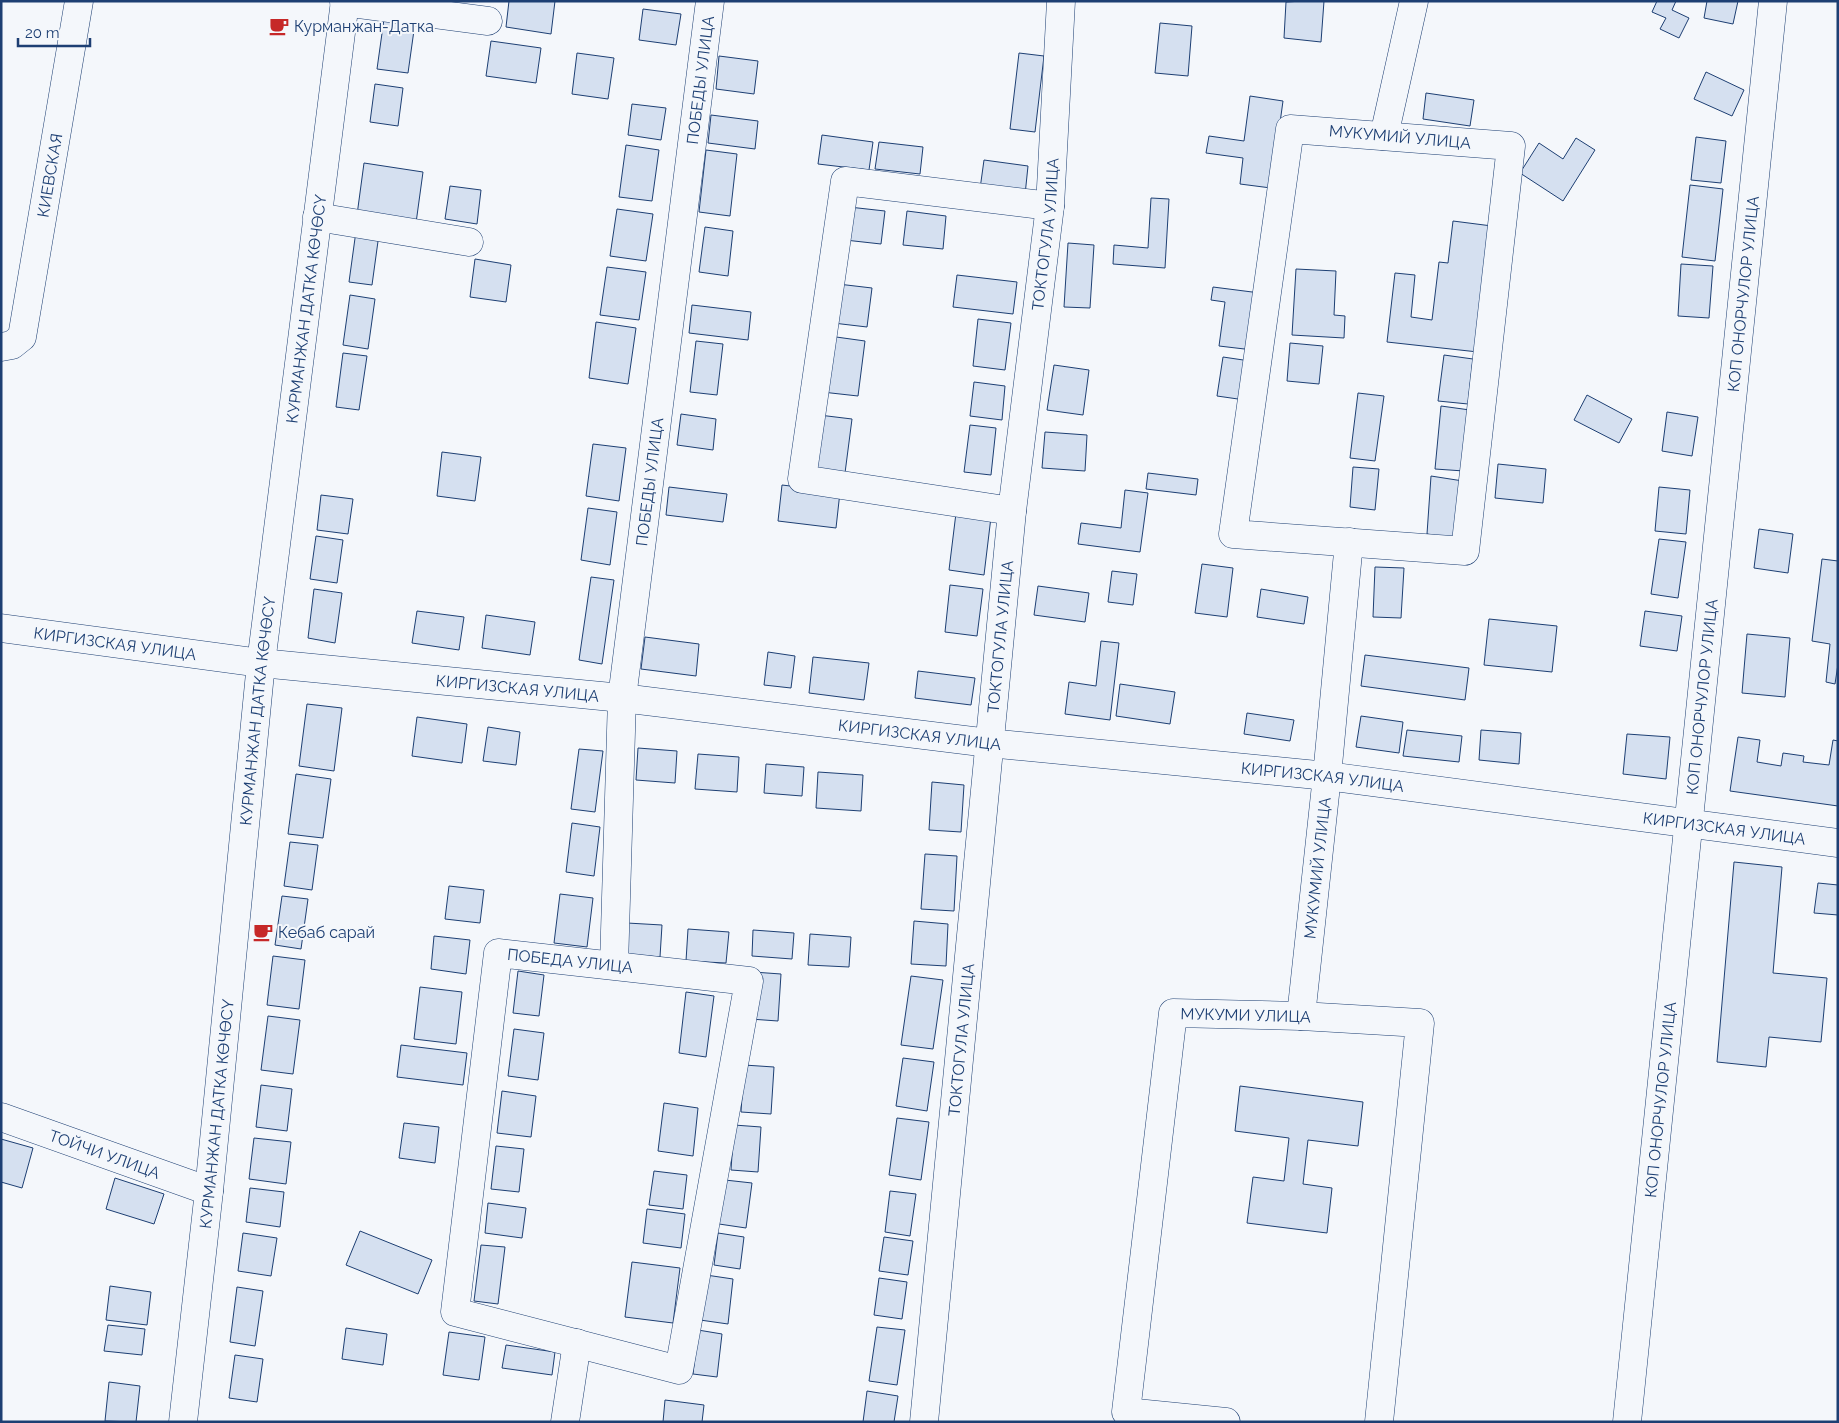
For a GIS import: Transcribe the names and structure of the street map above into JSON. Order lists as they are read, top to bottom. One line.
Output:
{"streets":{"street":["ПОБЕДЫ УЛИЦА","МУКУМИЙ УЛИЦА","КИЕВСКАЯ","ТОКТОГУЛА УЛИЦА","КОП ОНОРЧУЛОР УЛИЦА","КУРМАНЖАН ДАТКА КӨЧӨСҮ","КИРГИЗСКАЯ УЛИЦА","ПОБЕДА УЛИЦА","МУКУМИ УЛИЦА","ТОЙЧИ УЛИЦА"]},"crossings":[["ПОБЕДЫ УЛИЦА","КИРГИЗСКАЯ УЛИЦА"],["ПОБЕДЫ УЛИЦА","ПОБЕДА УЛИЦА"],["МУКУМИЙ УЛИЦА","КИРГИЗСКАЯ УЛИЦА"],["МУКУМИЙ УЛИЦА","МУКУМИ УЛИЦА"],["ТОКТОГУЛА УЛИЦА","КИРГИЗСКАЯ УЛИЦА"],["КОП ОНОРЧУЛОР УЛИЦА","КИРГИЗСКАЯ УЛИЦА"],["КУРМАНЖАН ДАТКА КӨЧӨСҮ","КИРГИЗСКАЯ УЛИЦА"],["КУРМАНЖАН ДАТКА КӨЧӨСҮ","ТОЙЧИ УЛИЦА"]],"places":{"cafe":["Курманжан-Датка","Кебаб сарай"]},"scale_bar":"20 m"}
